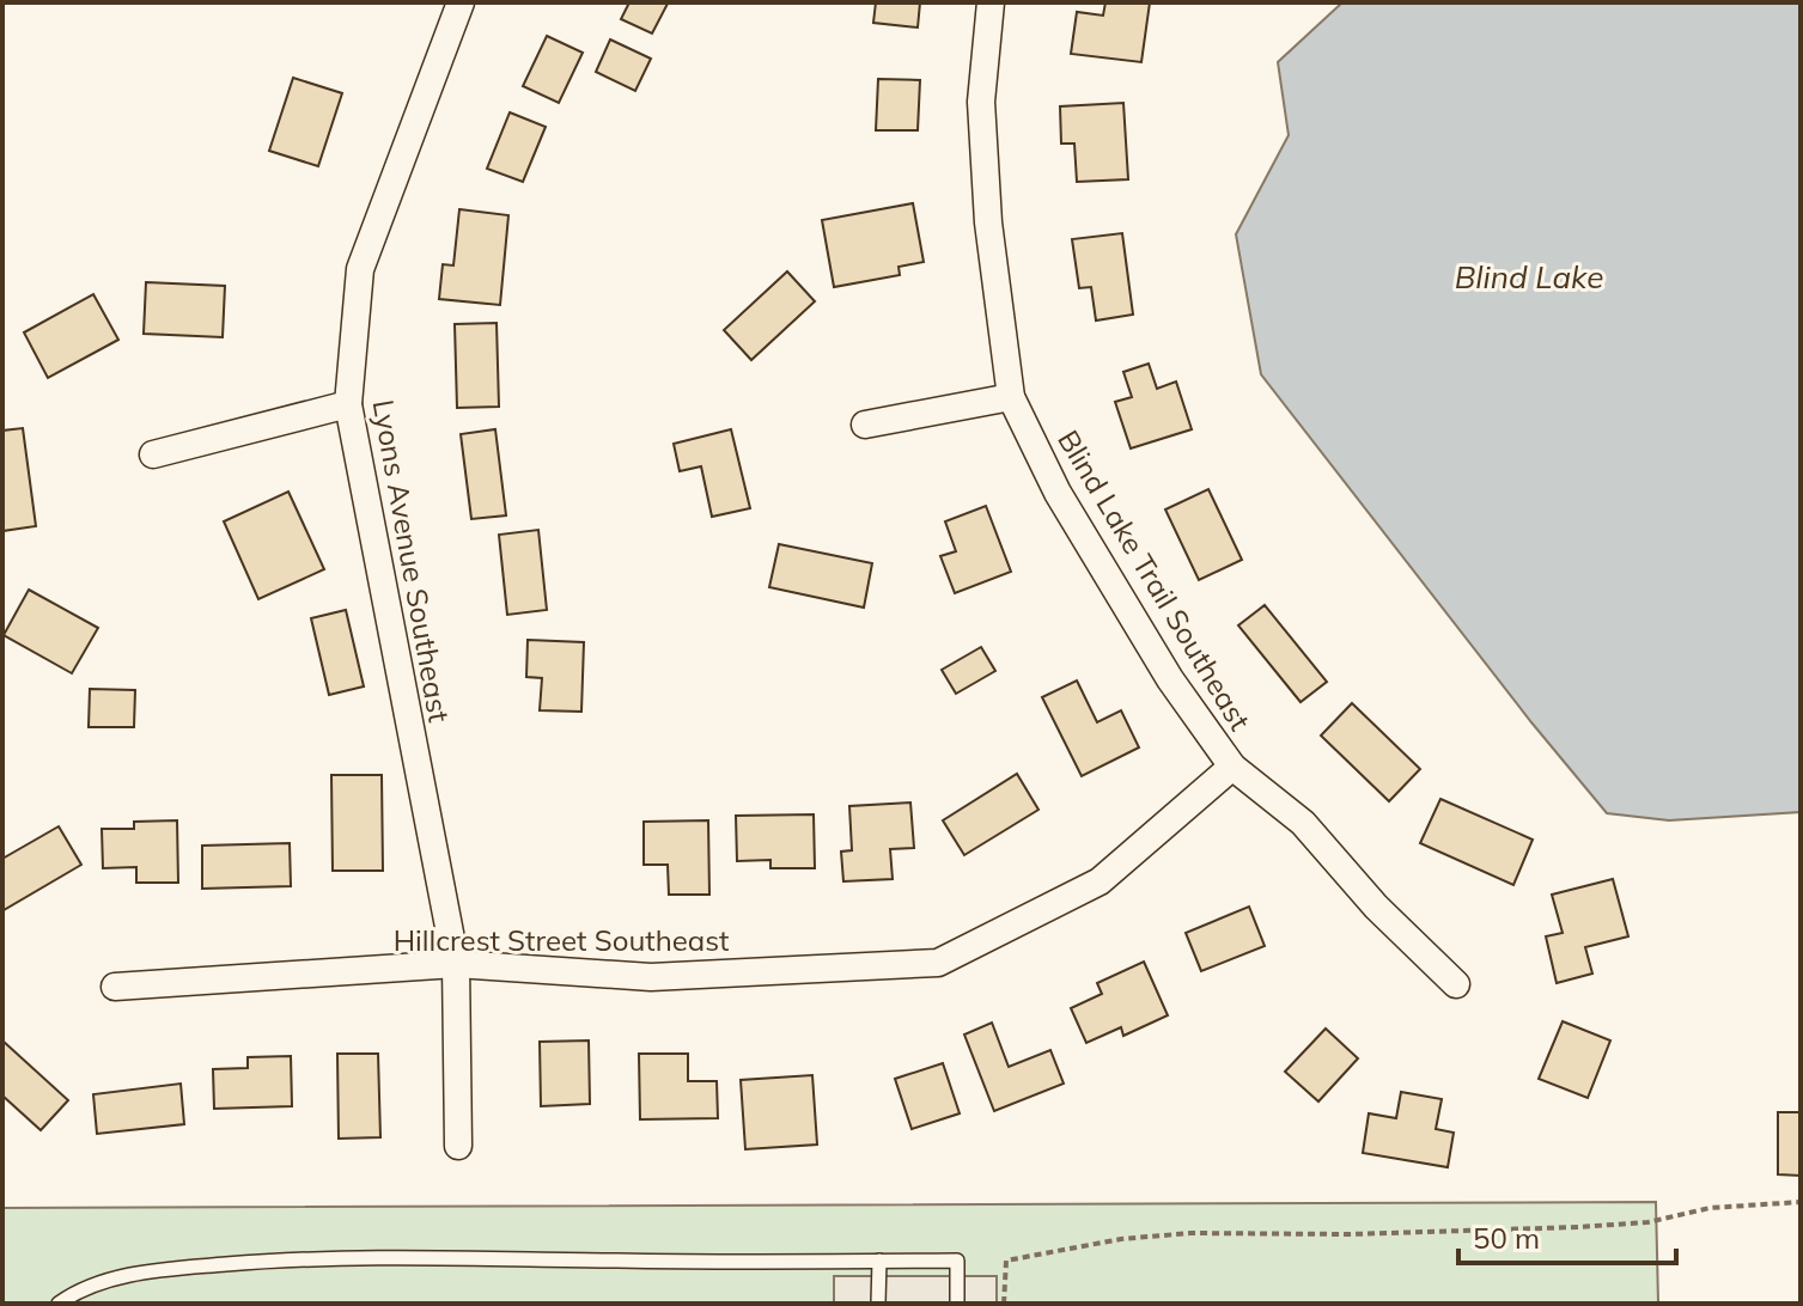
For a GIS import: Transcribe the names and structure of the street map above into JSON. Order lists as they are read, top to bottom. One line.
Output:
{"streets":{"street":["Lyons Avenue Southeast","Blind Lake Trail Southeast","Hillcrest Street Southeast"]},"crossings":[["Lyons Avenue Southeast","Hillcrest Street Southeast"],["Blind Lake Trail Southeast","Hillcrest Street Southeast"]],"water":["Blind Lake"],"scale_bar":"50 m"}
